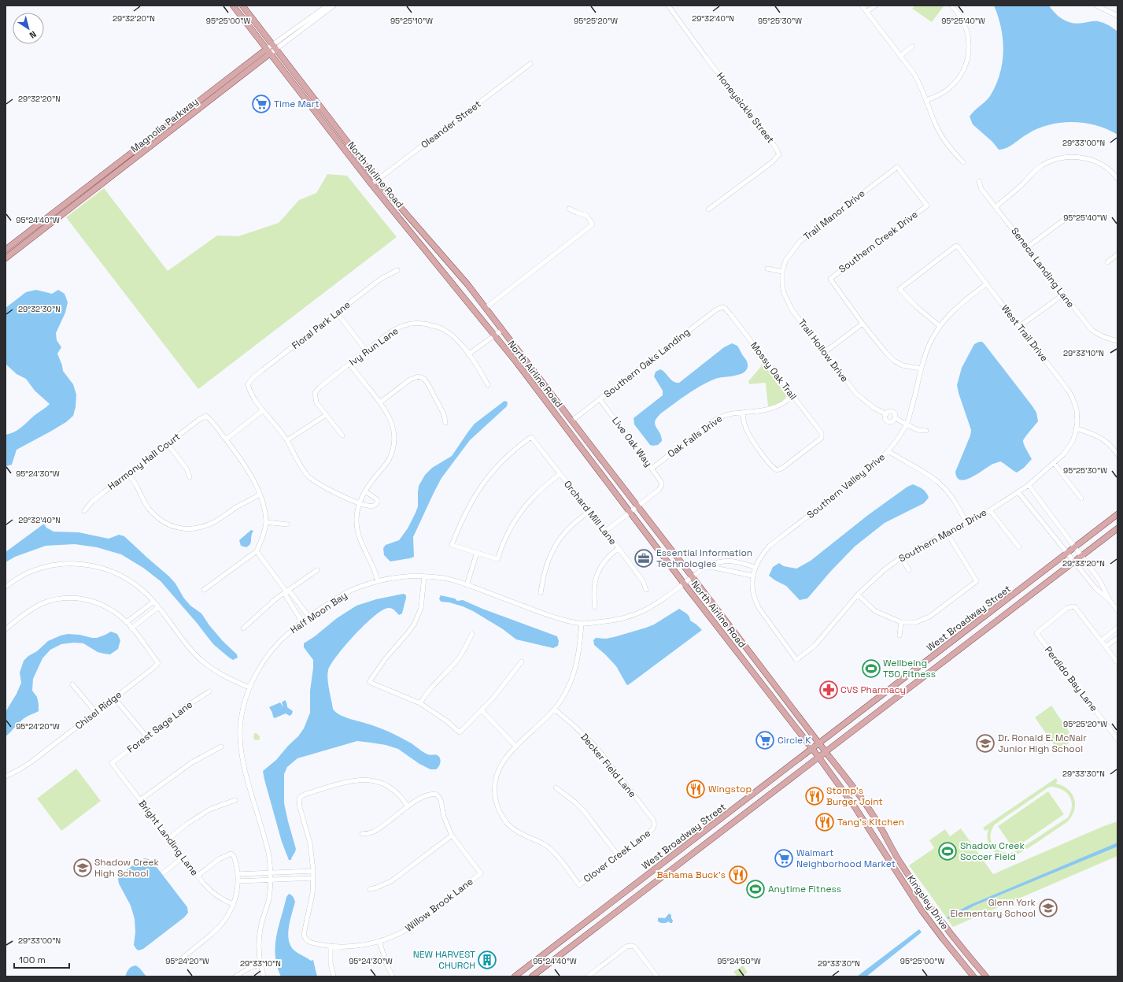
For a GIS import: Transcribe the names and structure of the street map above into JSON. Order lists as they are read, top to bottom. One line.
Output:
{"streets":{"main road":["Magnolia Parkway","North Airline Road","West Broadway Street","Kingsley Drive"],"street":["Honeysickle Street","Oleander Street","Trail Manor Drive","Southern Creek Drive","Seneca Landing Lane","Floral Park Lane","West Trail Drive","Ivy Run Lane","Trail Hollow Drive","Southern Oaks Landing","Mossy Oak Trail","Oak Falls Drive","Live Oak Way","Harmony Hall Court","Southern Valley Drive","Orchard Mill Lane","Southern Manor Drive","Half Moon Bay","Perdido Bay Lane","Chisel Ridge","Forest Sage Lane","Decker Field Lane","Bright Landing Lane","Clover Creek Lane","Willow Brook Lane"]},"crossings":[["Oleander Street","North Airline Road"],["Magnolia Parkway","North Airline Road"],["North Airline Road","Southern Oaks Landing"],["North Airline Road","Live Oak Way"],["North Airline Road","Half Moon Bay"],["North Airline Road","West Broadway Street"],["North Airline Road","Kingsley Drive"],["Trail Manor Drive","Southern Creek Drive"],["Trail Manor Drive","Trail Hollow Drive"],["West Trail Drive","Southern Valley Drive"],["West Trail Drive","Southern Manor Drive"],["Trail Hollow Drive","Southern Valley Drive"],["Southern Oaks Landing","Mossy Oak Trail"],["Southern Oaks Landing","Live Oak Way"],["Mossy Oak Trail","Oak Falls Drive"],["Oak Falls Drive","Live Oak Way"],["Southern Valley Drive","Southern Manor Drive"],["Southern Valley Drive","Half Moon Bay"],["West Broadway Street","Kingsley Drive"],["Forest Sage Lane","Bright Landing Lane"],["Decker Field Lane","Clover Creek Lane"]],"places":{"supermarket":["Time Mart","Circle K","Walmart Neighborhood Market"],"office":["Essential Information Technologies"],"sports":["Wellbeing T50 Fitness","Shadow Creek Soccer Field","Anytime Fitness"],"pharmacy":["CVS Pharmacy"],"school or university":["Dr. Ronald E. McNair Junior High School","Shadow Creek High School","Glenn York Elementary School"],"restaurant":["Wingstop","Stomp's Burger Joint","Tang's Kitchen","Bahama Buck's"],"building":["NEW HARVEST CHURCH"]},"scale_bar":"100 m","north":"bottom right","coordinates":["29°32'20\"N","29°32'40\"N","95°25'00\"W","95°25'10\"W","95°25'20\"W","95°25'30\"W","95°25'40\"W","29°33'00\"N","95°24'40\"W","29°32'30\"N","29°33'10\"N","95°24'30\"W","29°33'20\"N","95°24'20\"W","29°33'30\"N","95°24'50\"W"]}
